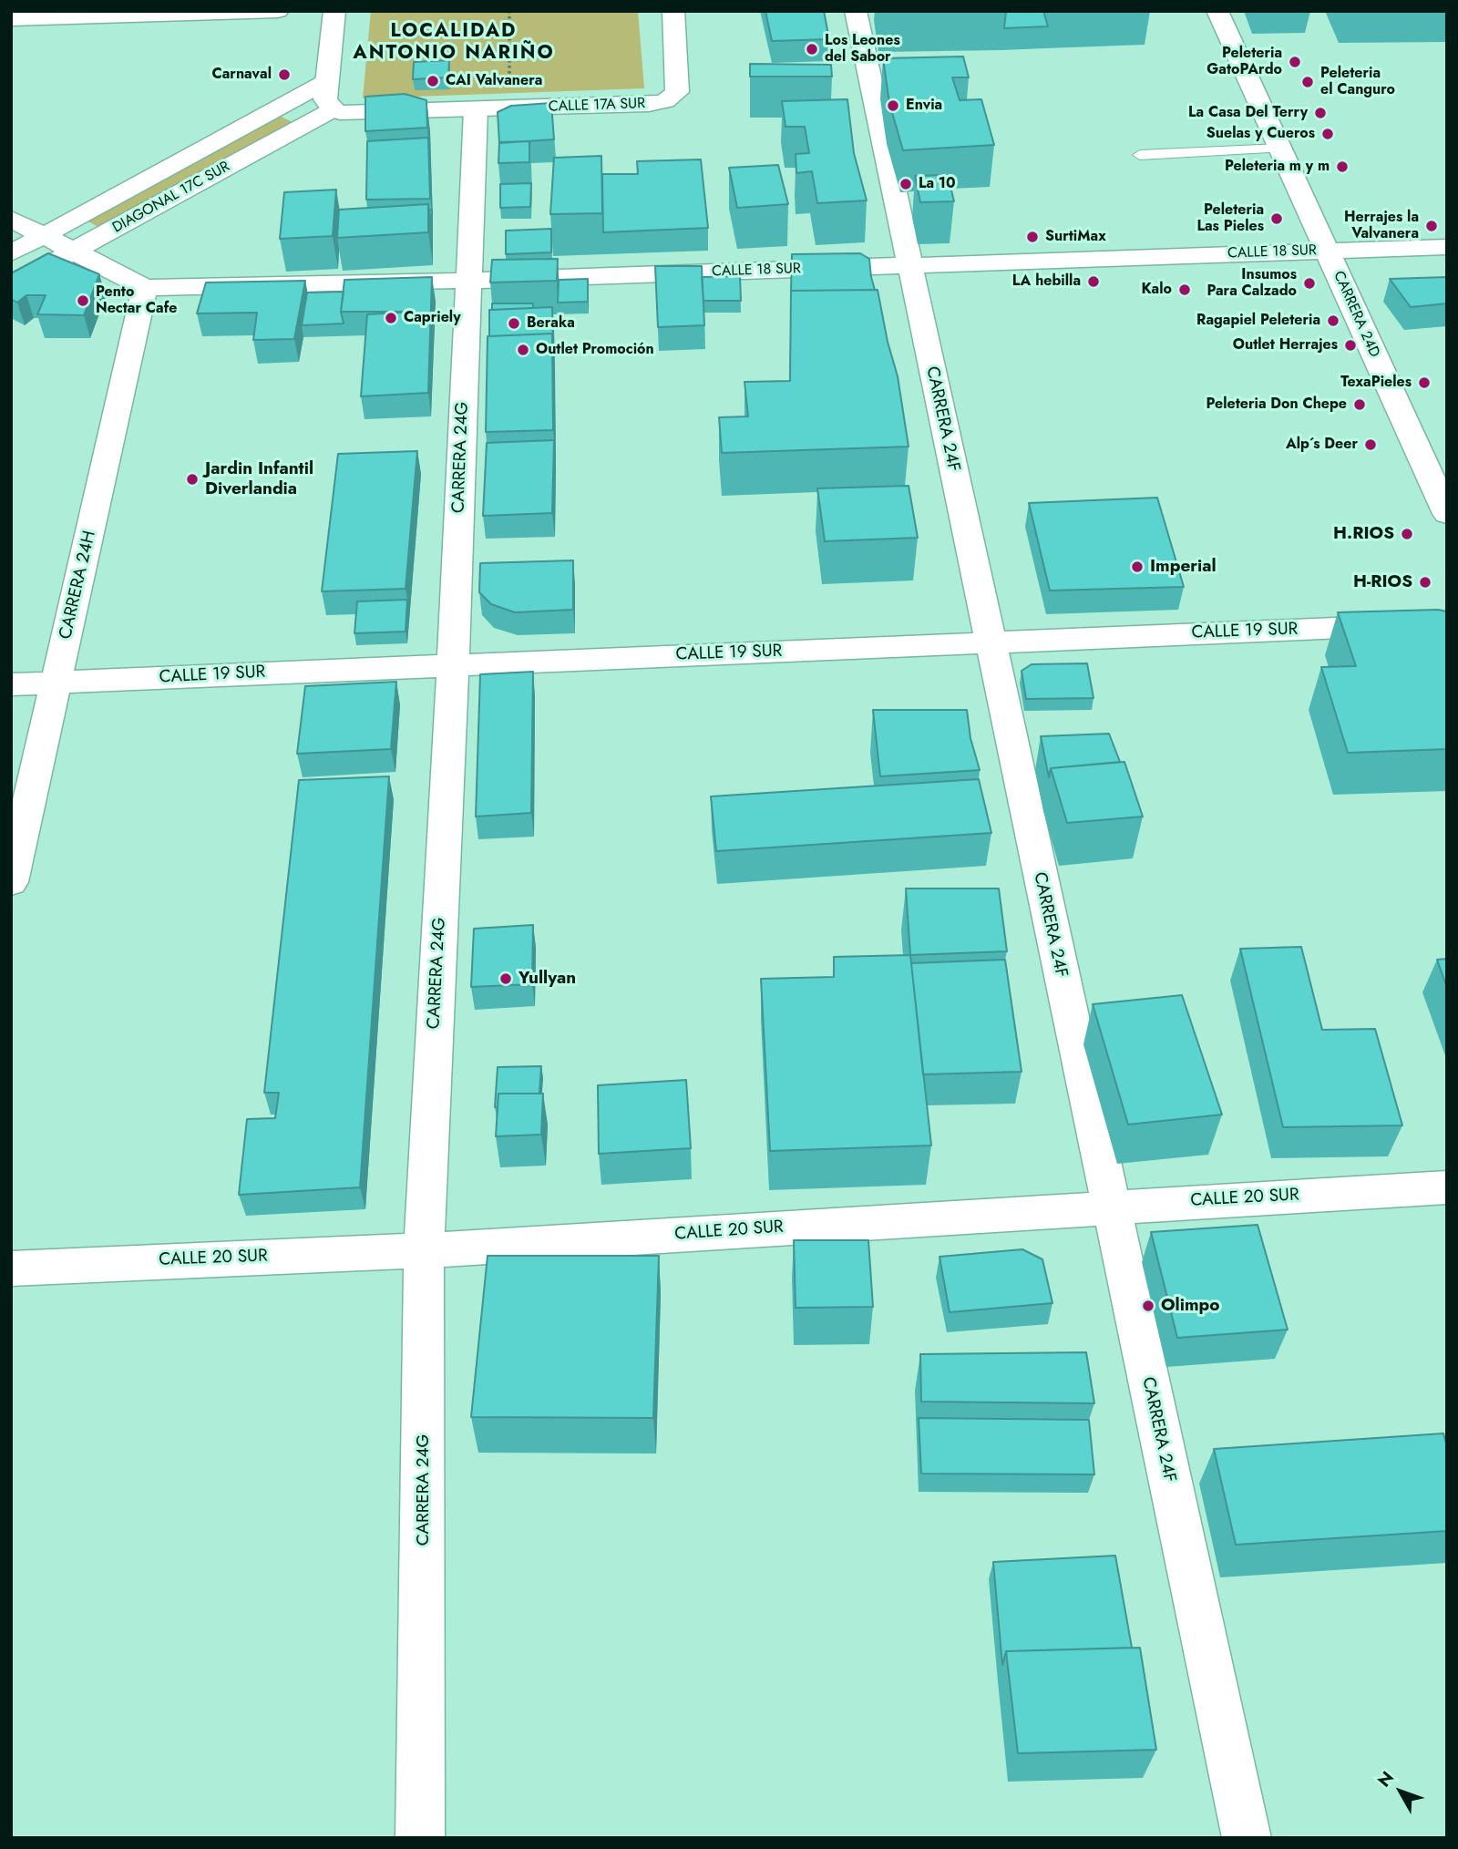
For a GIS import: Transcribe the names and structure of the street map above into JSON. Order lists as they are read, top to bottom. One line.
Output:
{"streets":{"street":["CALLE 17A SUR","DIAGONAL 17C SUR","CALLE 18 SUR","CARRERA 24D","CARRERA 24F","CARRERA 24G","CARRERA 24H","CALLE 19 SUR","CALLE 20 SUR"]},"crossings":[["CALLE 17A SUR","DIAGONAL 17C SUR"],["CALLE 17A SUR","CARRERA 24G"],["DIAGONAL 17C SUR","CALLE 18 SUR"],["CALLE 18 SUR","CARRERA 24D"],["CALLE 18 SUR","CARRERA 24F"],["CALLE 18 SUR","CARRERA 24G"],["CALLE 18 SUR","CARRERA 24H"],["CARRERA 24F","CALLE 19 SUR"],["CARRERA 24F","CALLE 20 SUR"],["CARRERA 24G","CALLE 19 SUR"],["CARRERA 24G","CALLE 20 SUR"],["CARRERA 24H","CALLE 19 SUR"]],"districts":["LOCALIDAD ANTONIO NARIÑO"],"places":["Los Leones del Sabor","Peleteria GatoPArdo","Carnaval","CAI Valvanera","Peleteria el Canguro","Envia","La Casa Del Terry","Suelas y Cueros","Peleteria m y m","La 10","Peleteria Las Pieles","Herrajes la Valvanera","SurtiMax","LA hebilla","Insumos Para Calzado","Kalo","Pento Nectar Cafe","Capriely","Ragapiel Peleteria","Beraka","Outlet Herrajes","Outlet Promoción","TexaPieles","Peleteria Don Chepe","Alp´s Deer","Jardin Infantil Diverlandia","H.RIOS","Imperial","H-RIOS","Yullyan","Olimpo"],"north":"top left"}
